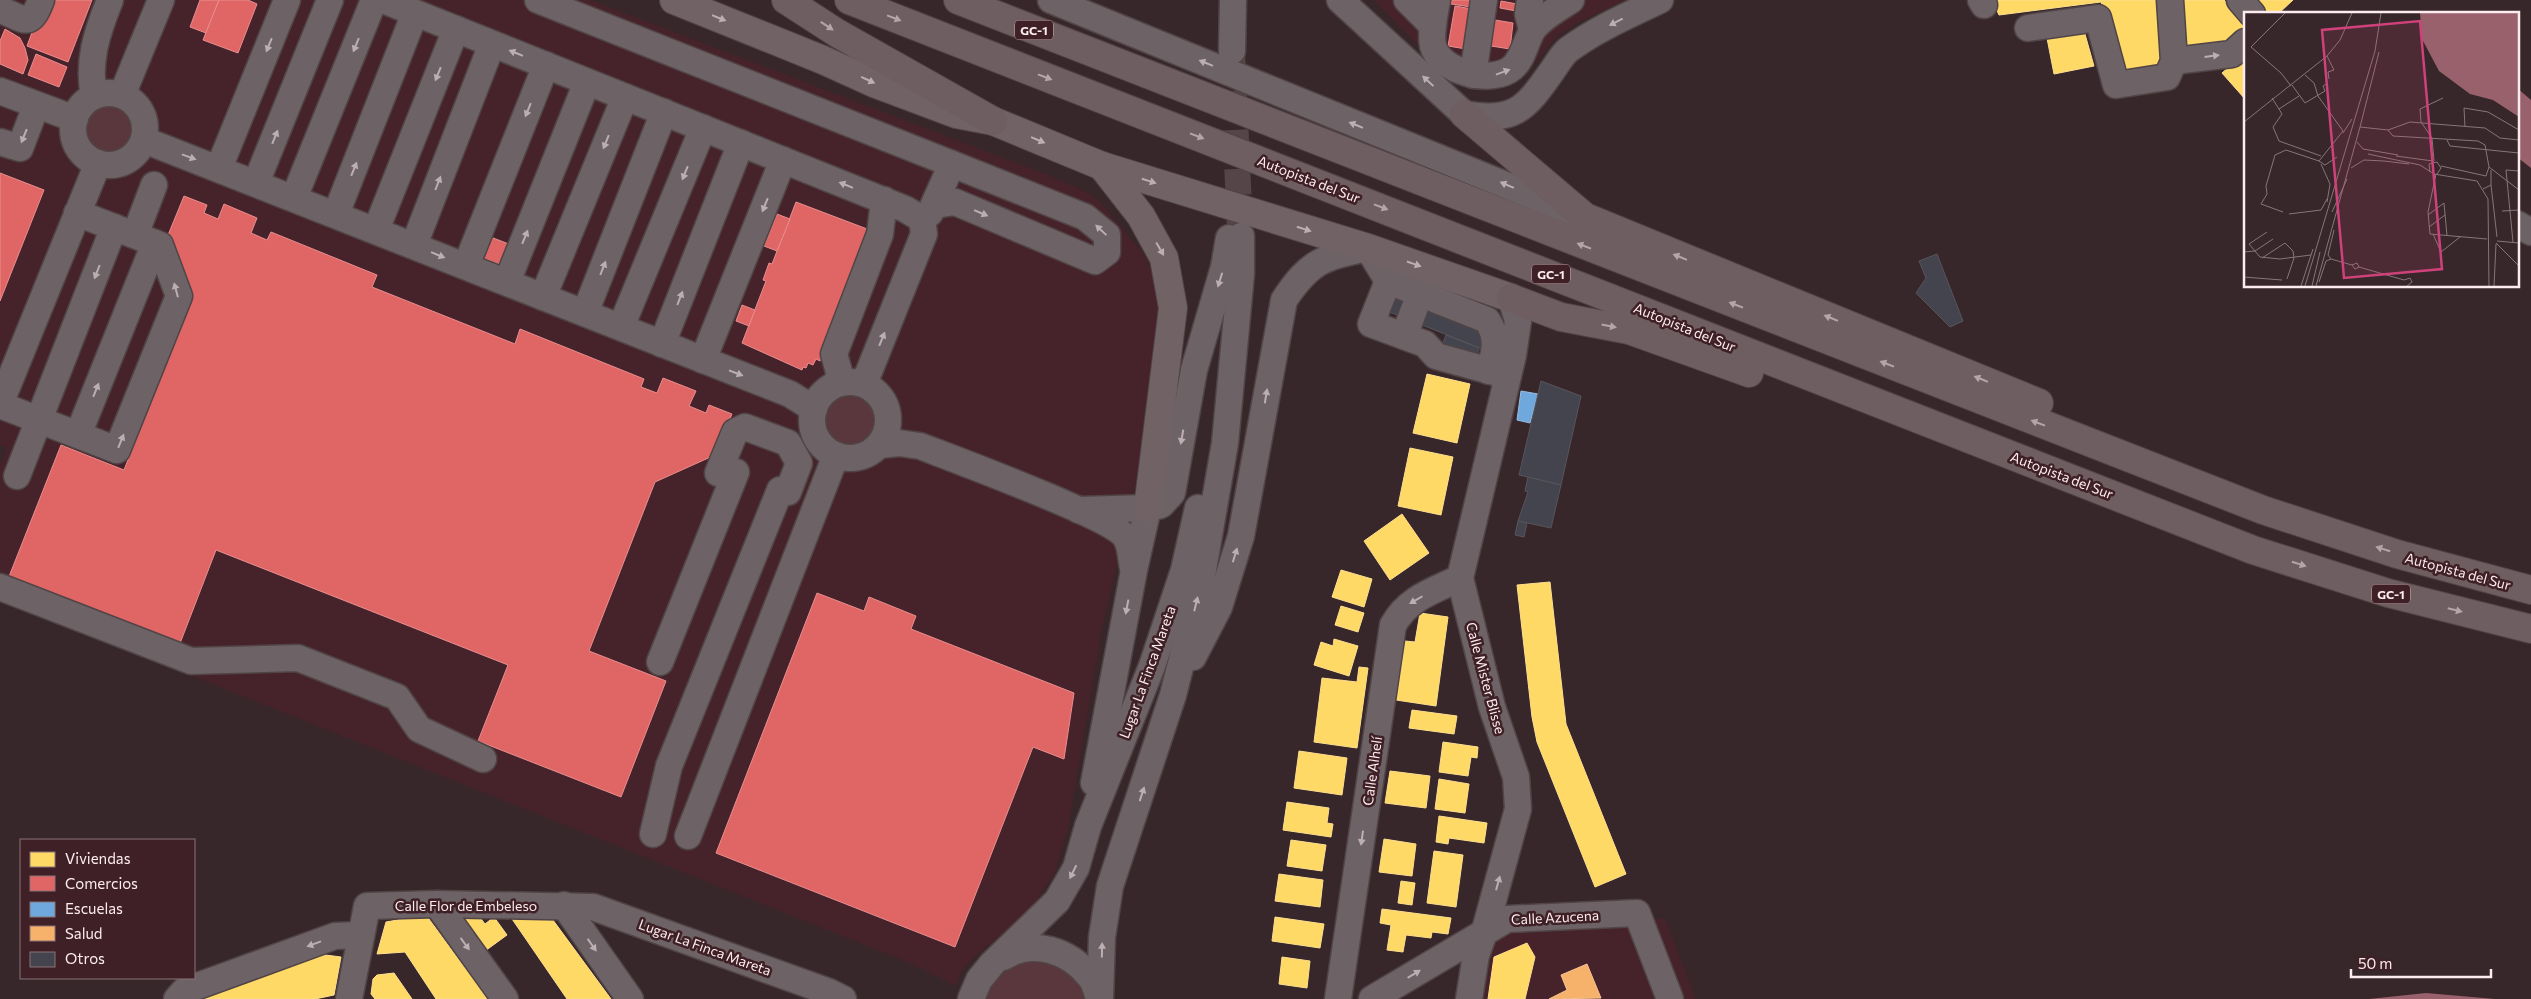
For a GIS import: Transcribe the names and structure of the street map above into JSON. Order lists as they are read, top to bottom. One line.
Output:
{"streets":{"highway":["GC-1","Autopista del Sur"],"street":["Lugar La Finca Mareta","Calle Mister Blisse","Calle Alhelí","Calle Flor de Embeleso","Calle Azucena"]},"crossings":[["Lugar La Finca Mareta","Calle Flor de Embeleso"],["Calle Mister Blisse","Calle Alhelí"],["Calle Mister Blisse","Calle Azucena"]],"one_way":["Calle Mister Blisse"],"legend":["Viviendas","Comercios","Escuelas","Salud","Otros"],"scale_bar":"50 m"}
